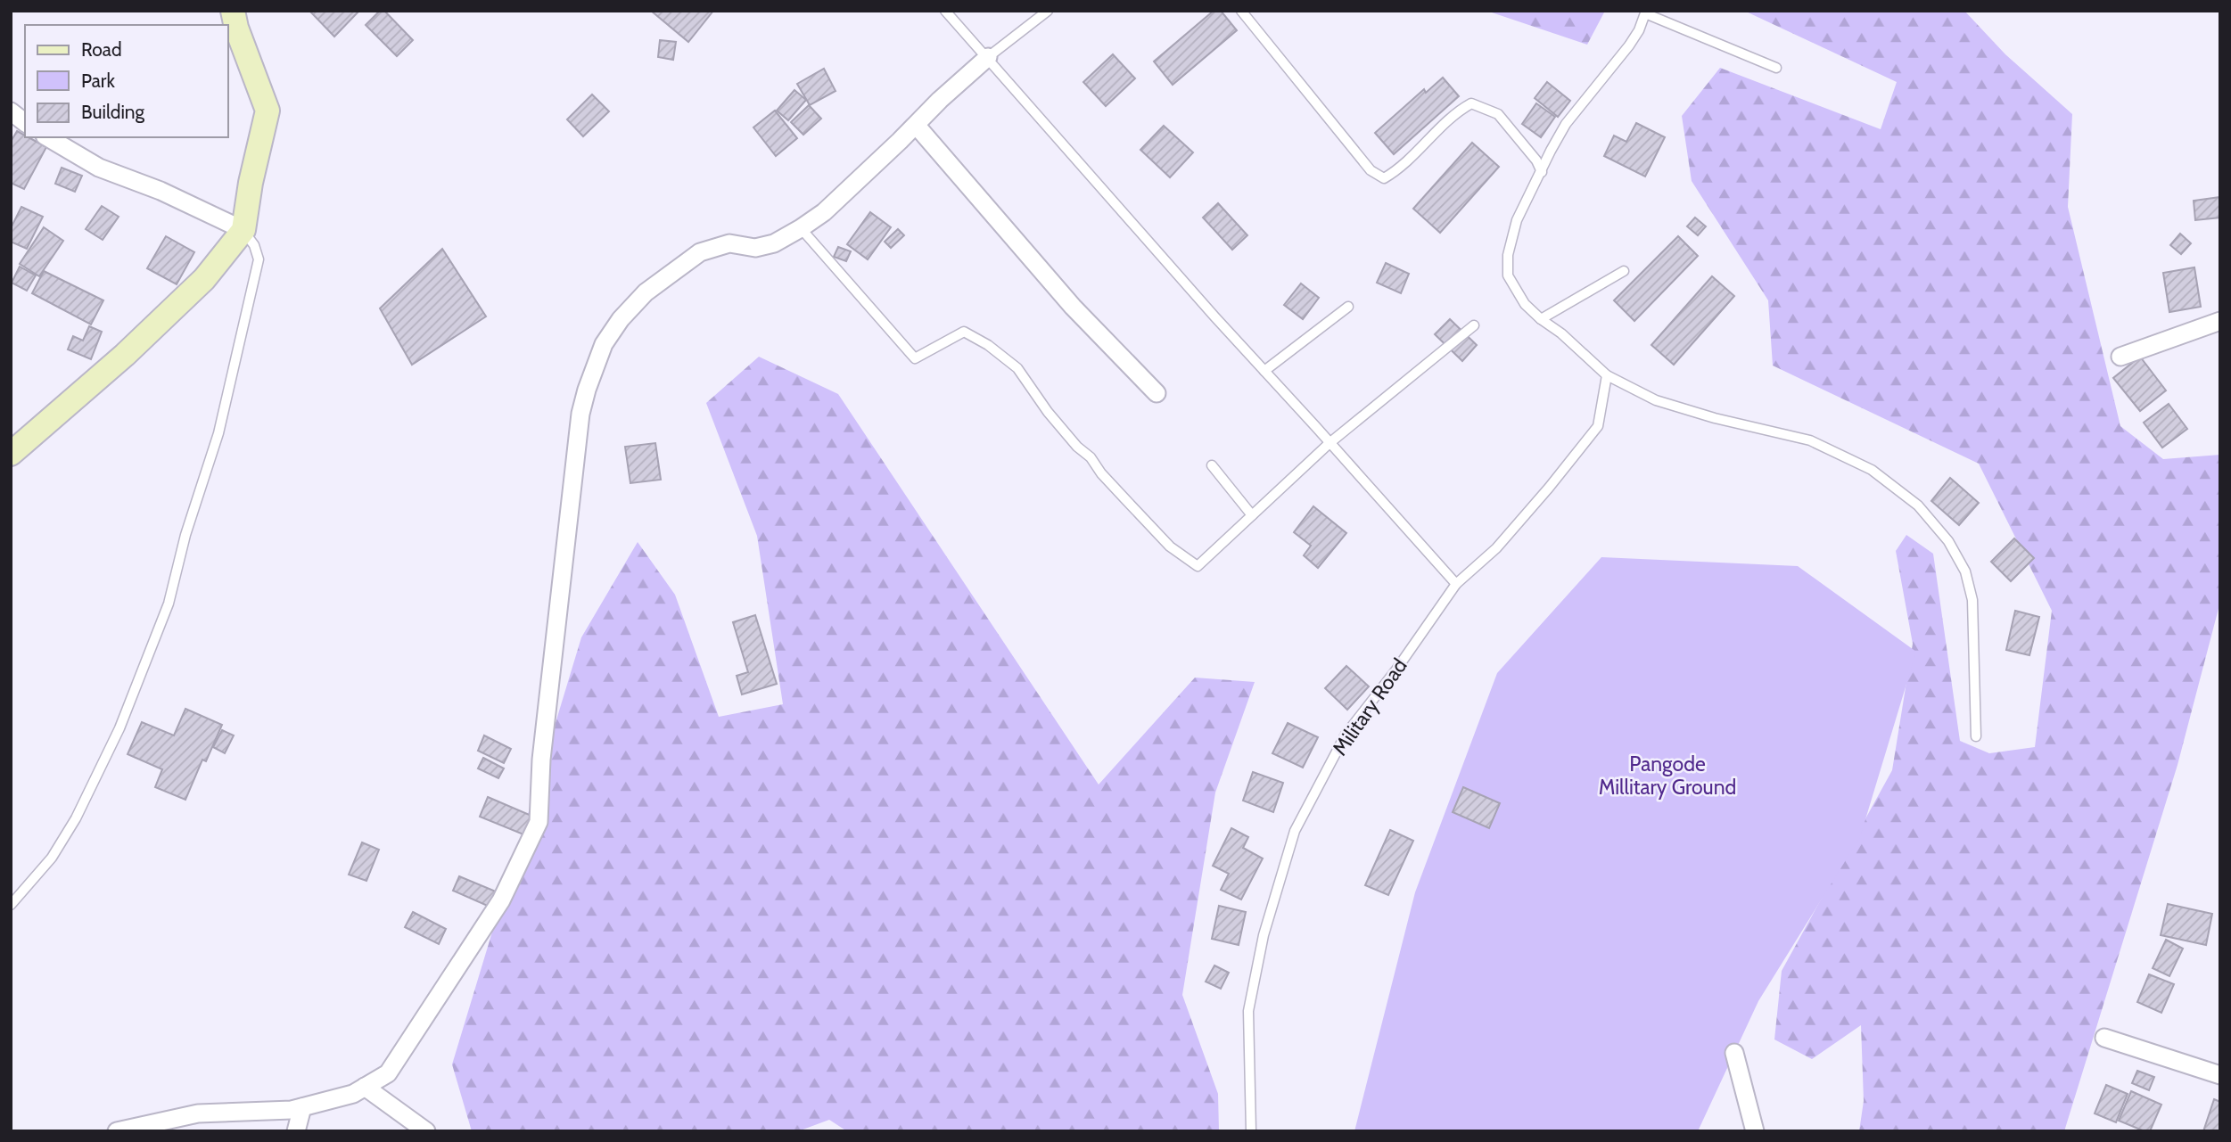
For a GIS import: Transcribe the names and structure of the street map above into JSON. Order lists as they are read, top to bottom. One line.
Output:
{"streets":{"lane":["Military Road"]},"parks":["Pangode Millitary Ground"],"legend":["Road","Park","Building"]}
